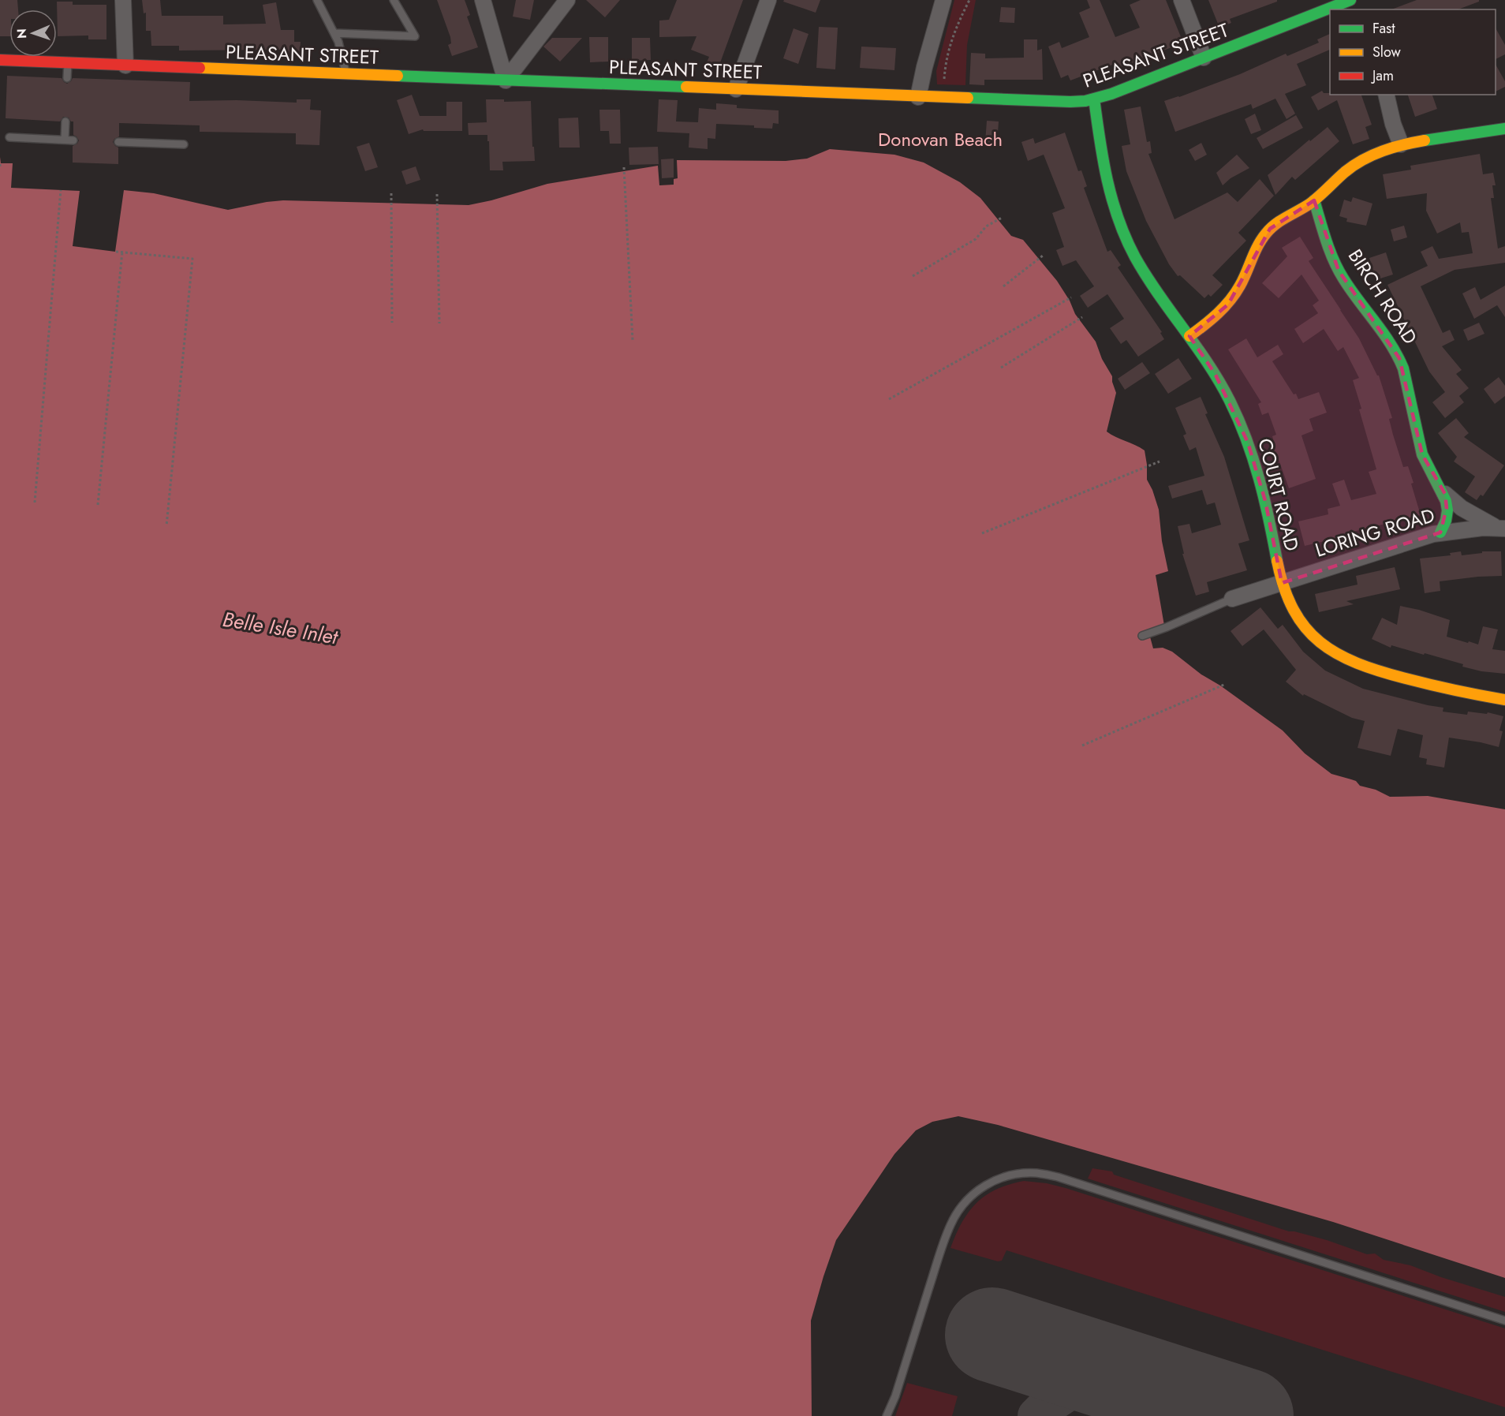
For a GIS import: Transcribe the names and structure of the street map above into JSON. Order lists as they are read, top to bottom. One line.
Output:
{"streets":{"street":["PLEASANT STREET","BIRCH ROAD","COURT ROAD","LORING ROAD"]},"crossings":[["PLEASANT STREET","COURT ROAD"],["BIRCH ROAD","LORING ROAD"],["COURT ROAD","LORING ROAD"]],"water":["Belle Isle Inlet"],"parks":["Donovan Beach"],"legend":["Fast","Slow","Jam"],"north":"left"}
